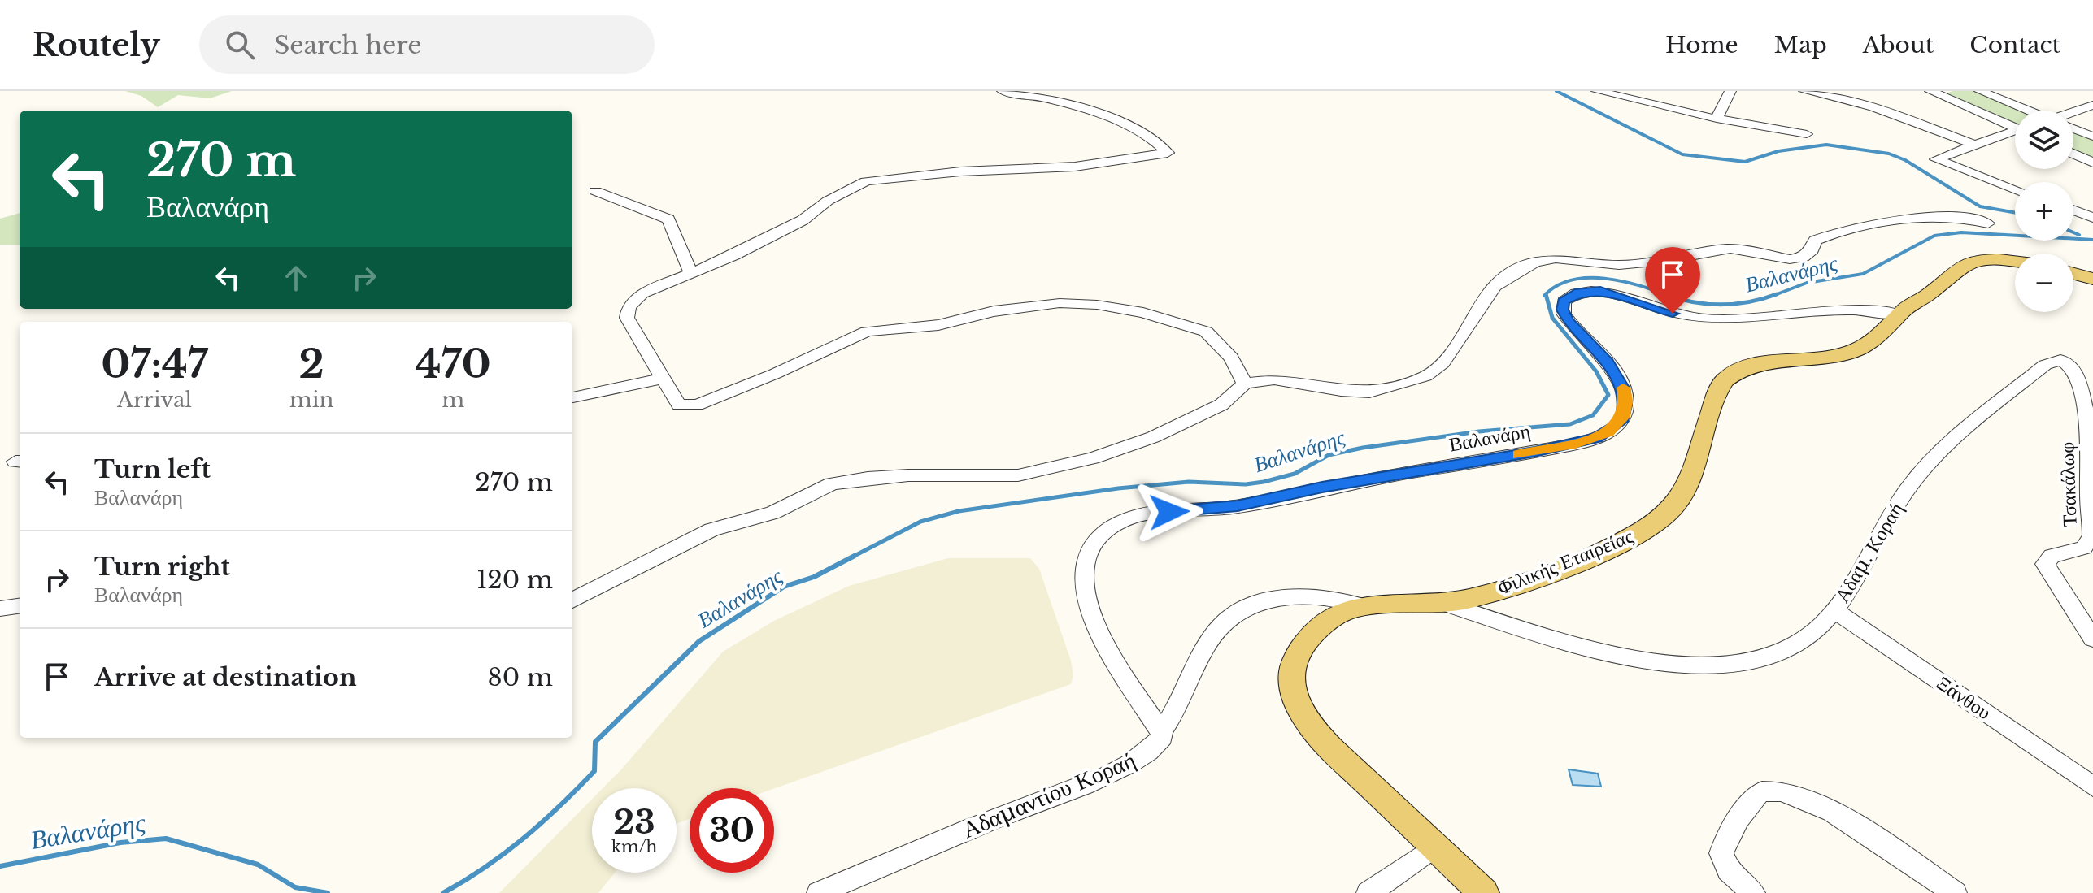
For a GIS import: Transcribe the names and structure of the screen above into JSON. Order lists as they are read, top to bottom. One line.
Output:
{"streets":{"main road":["Φιλικής Εταιρείας"],"street":["Βαλανάρη","Τσακάλωφ","Αδαμ. Κοραή","Ξάνθου","Αδαμαντίου Κοραή"]},"crossings":[["Βαλανάρη","Φιλικής Εταιρείας"],["Βαλανάρη","Αδαμαντίου Κοραή"],["Τσακάλωφ","Αδαμ. Κοραή"],["Αδαμ. Κοραή","Φιλικής Εταιρείας"],["Αδαμ. Κοραή","Ξάνθου"],["Φιλικής Εταιρείας","Αδαμαντίου Κοραή"]],"water":["Βαλανάρης"],"page":{"header":"Routely","search":"Search here","nav":["Home","Map","About","Contact"],"map_buttons":["+","−"],"turn":["270 m","Βαλανάρη"],"eta":["07:47","Arrival","2","min","470","m"],"list":[{"name":"Turn left","note":"Βαλανάρη","value":"270 m"},{"name":"Turn right","note":"Βαλανάρη","value":"120 m"},{"name":"Arrive at destination","value":"80 m"}],"speed":"23 km/h","limit":"30"}}
